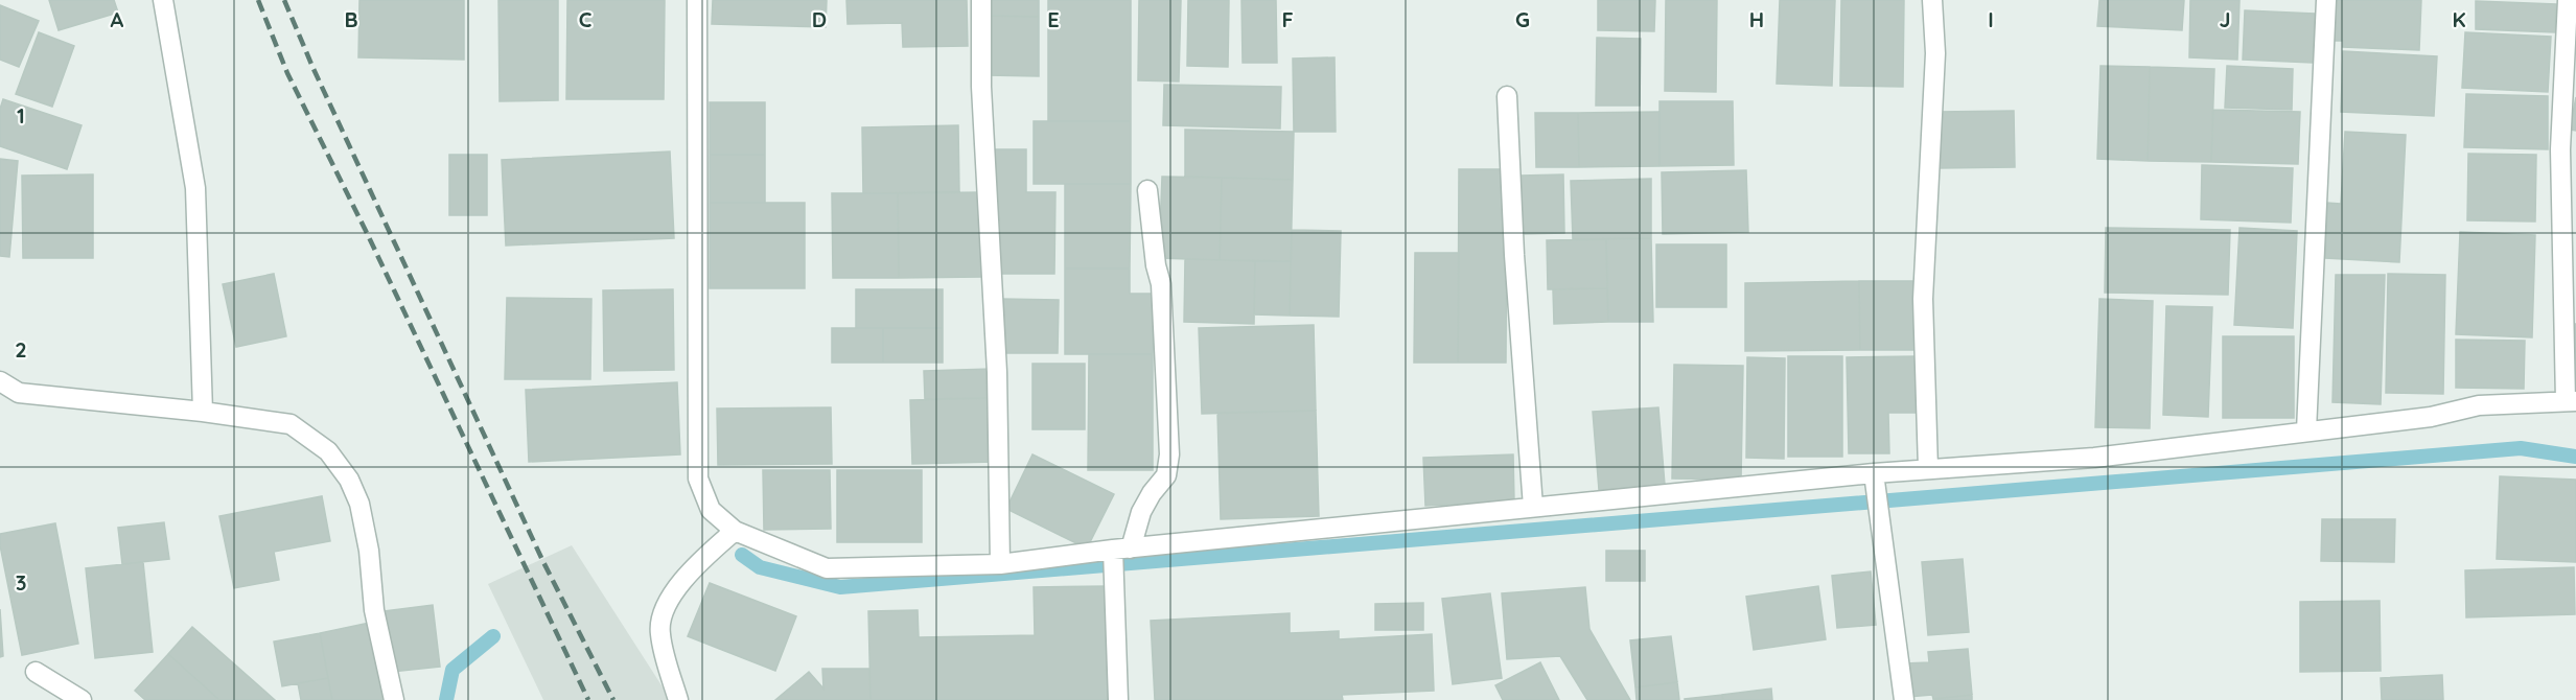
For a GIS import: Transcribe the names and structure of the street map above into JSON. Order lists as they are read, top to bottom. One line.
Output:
{"grid":{"columns":["A","B","C","D","E","F","G","H","I","J","K"],"rows":["1","2","3"]}}
